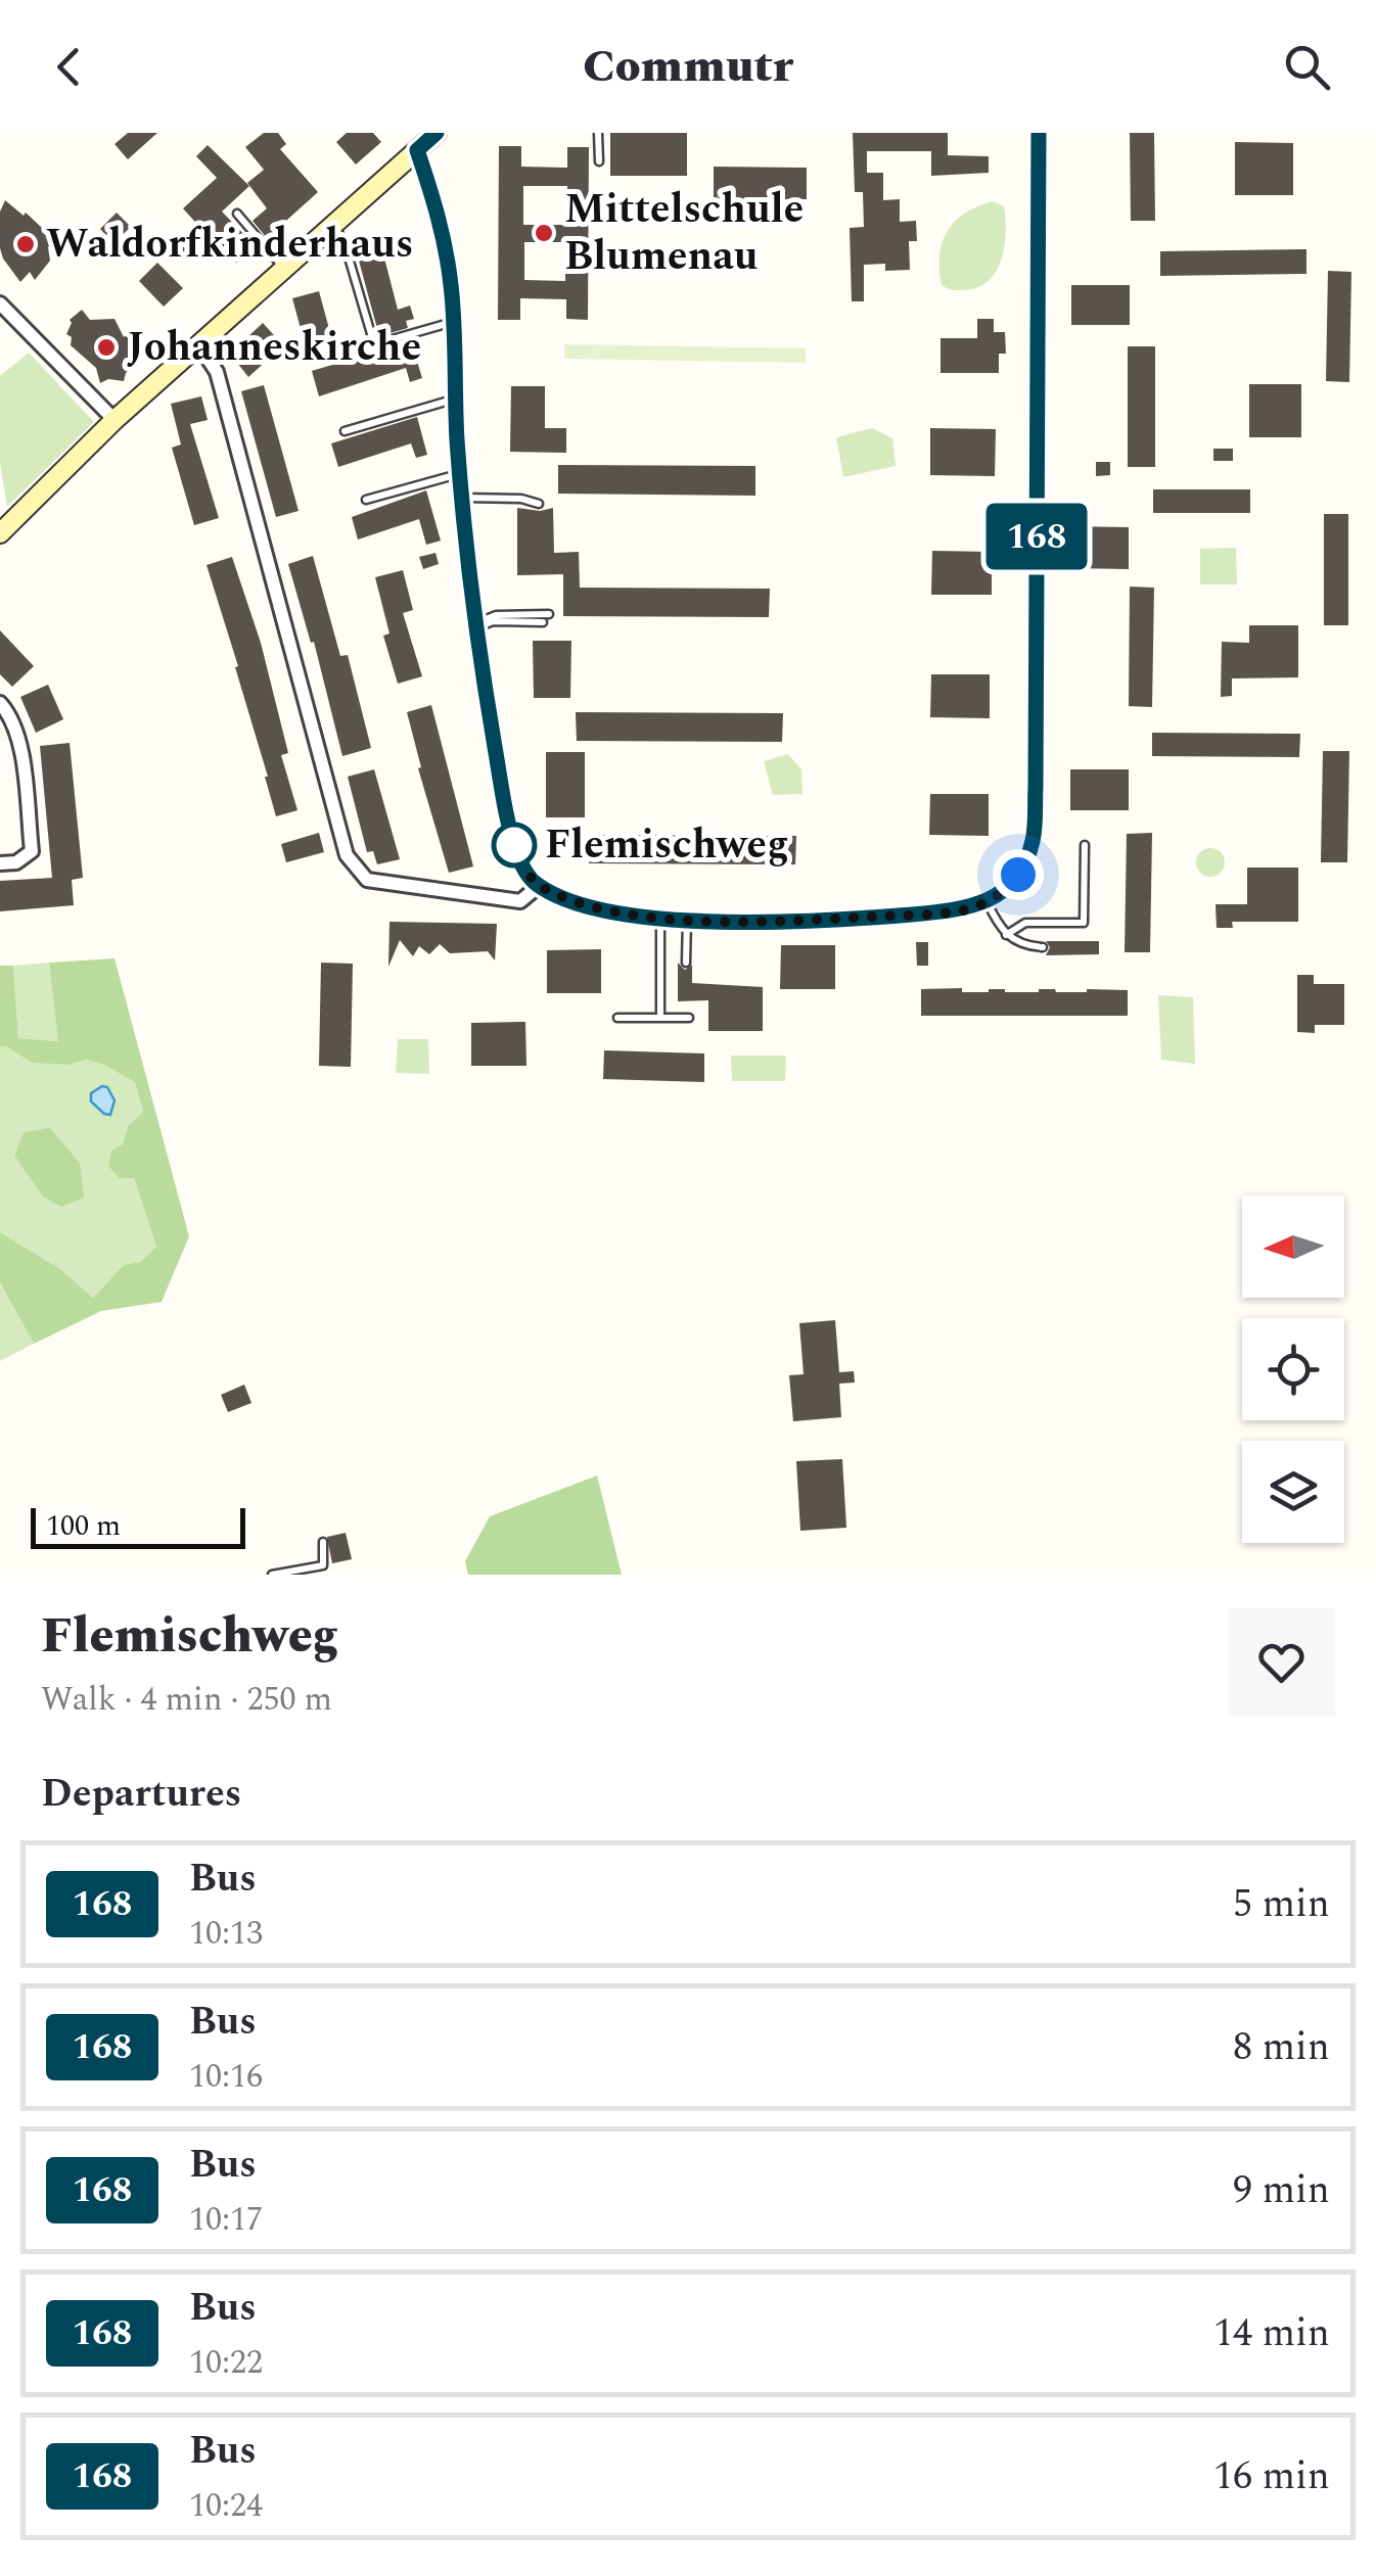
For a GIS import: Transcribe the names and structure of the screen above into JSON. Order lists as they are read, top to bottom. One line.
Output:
{"places":["Mittelschule Blumenau","Waldorfkinderhaus","Johanneskirche","Flemischweg"],"lines":["bus line 168"],"scale_bar":"100 m","north":"left","page":{"header":"Commutr","on_map":"168","scale":"100 m","heading":[["Flemischweg","Walk · 4 min · 250 m"],"Departures"],"list":[{"mark":"168","name":"Bus","note":"10:13","value":"5 min"},{"mark":"168","name":"Bus","note":"10:16","value":"8 min"},{"mark":"168","name":"Bus","note":"10:17","value":"9 min"},{"mark":"168","name":"Bus","note":"10:22","value":"14 min"},{"mark":"168","name":"Bus","note":"10:24","value":"16 min"}]}}
